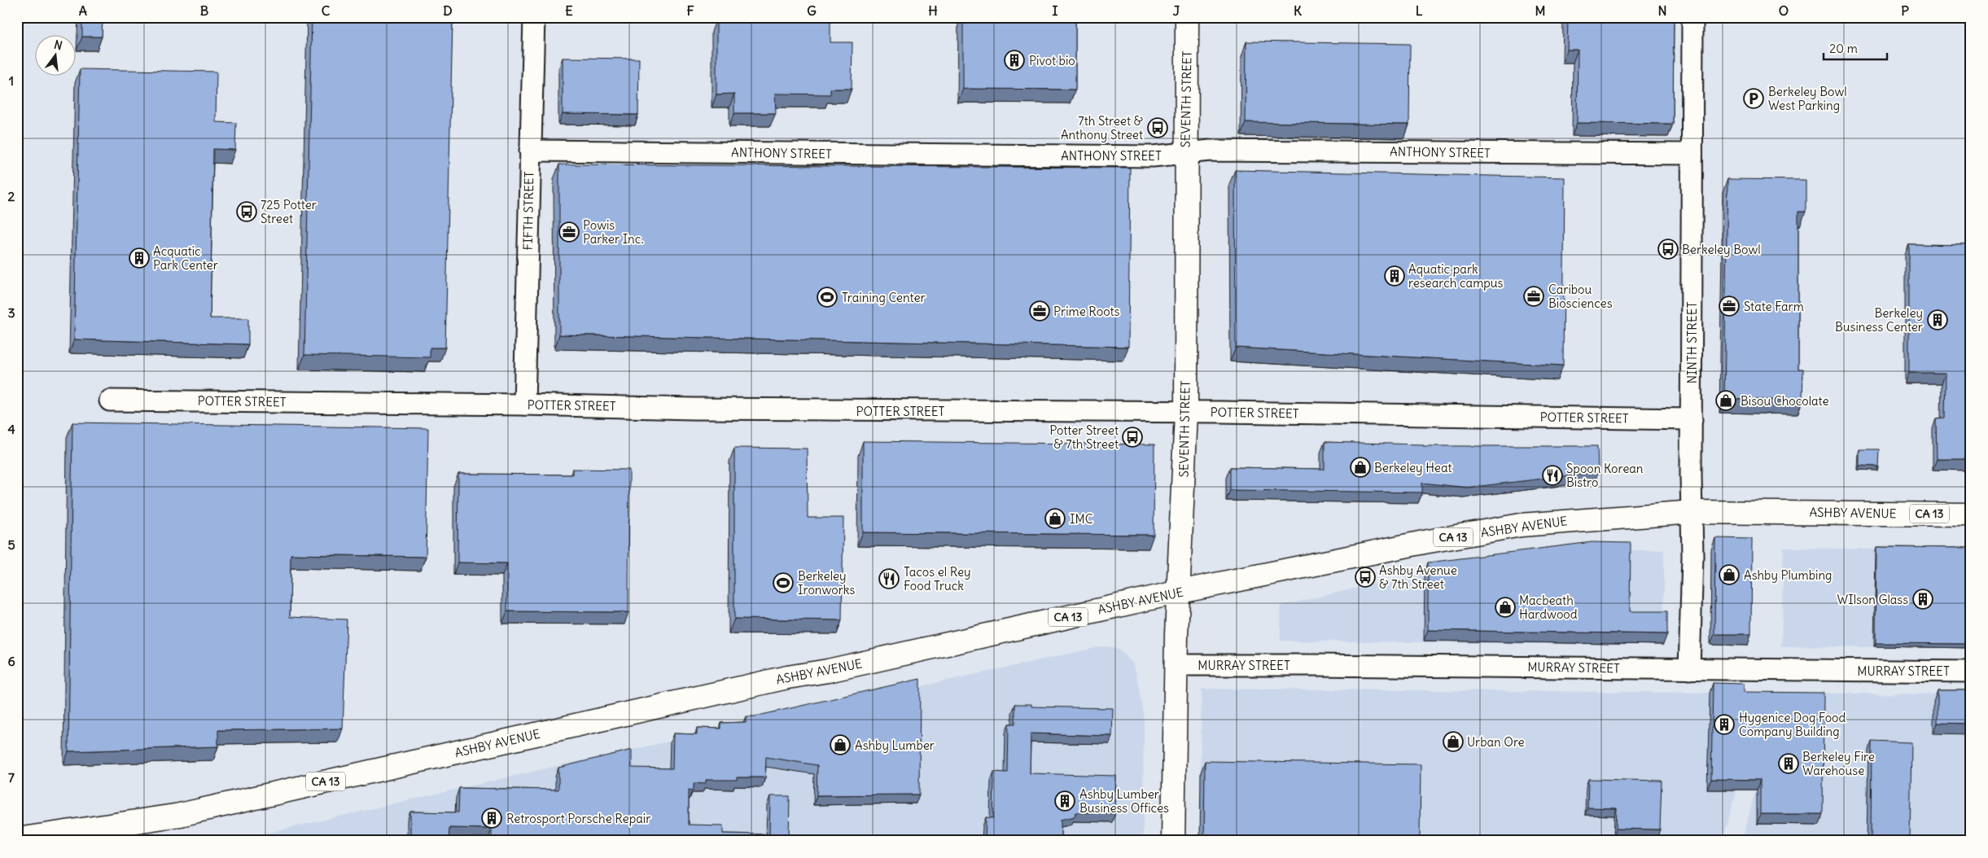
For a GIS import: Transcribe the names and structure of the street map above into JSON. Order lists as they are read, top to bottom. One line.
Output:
{"streets":{"main road":["SEVENTH STREET","ASHBY AVENUE","CA 13"],"street":["ANTHONY STREET","FIFTH STREET","NINTH STREET","POTTER STREET","MURRAY STREET"]},"crossings":[["SEVENTH STREET","ANTHONY STREET"],["SEVENTH STREET","POTTER STREET"],["SEVENTH STREET","ASHBY AVENUE"],["SEVENTH STREET","MURRAY STREET"],["ANTHONY STREET","FIFTH STREET"],["ANTHONY STREET","NINTH STREET"],["FIFTH STREET","POTTER STREET"],["NINTH STREET","POTTER STREET"],["NINTH STREET","ASHBY AVENUE"],["NINTH STREET","MURRAY STREET"],["ASHBY AVENUE","CA 13"]],"places":{"building":["Pivot bio","Acquatic Park Center","Aquatic park research campus","Berkeley Business Center","WIlson Glass","Hygenice Dog Food Company Building","Berkeley Fire Warehouse","Ashby Lumber Business Offices","Retrosport Porsche Repair"],"parking":["Berkeley Bowl West Parking"],"bus stop":["7th Street & Anthony Street","725 Potter Street","Berkeley Bowl","Potter Street & 7th Street","Ashby Avenue & 7th Street"],"office":["Powis Parker Inc.","Caribou Biosciences","State Farm","Prime Roots"],"sports":["Training Center","Berkeley Ironworks"],"shop":["Bisou Chocolate","Berkeley Heat","IMC","Ashby Plumbing","Macbeath Hardwood","Urban Ore","Ashby Lumber"],"restaurant":["Spoon Korean Bistro","Tacos el Rey Food Truck"]},"scale_bar":"20 m","north":"top","grid":{"columns":["A","B","C","D","E","F","G","H","I","J","K","L","M","N","O","P"],"rows":["1","2","3","4","5","6","7"]}}
